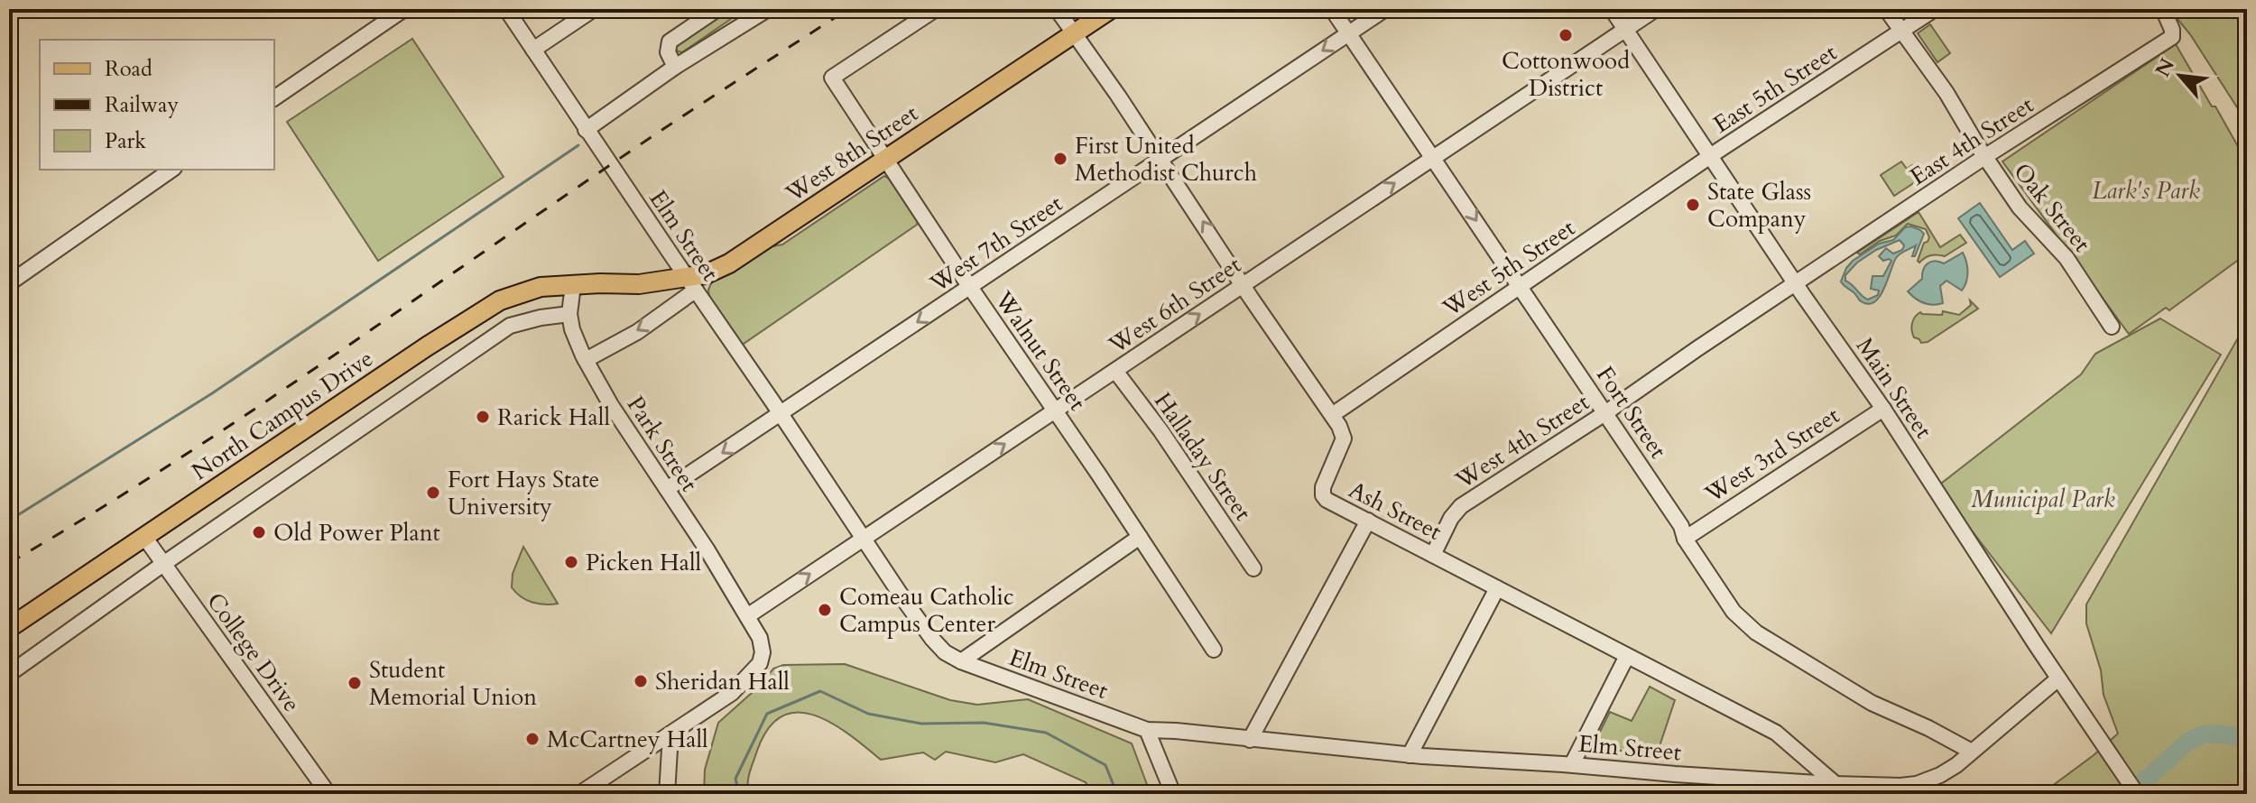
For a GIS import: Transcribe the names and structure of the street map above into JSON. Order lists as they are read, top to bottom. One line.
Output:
{"streets":{"main road":["West 8th Street","North Campus Drive"],"street":["East 5th Street","East 4th Street","Oak Street","Elm Street","West 7th Street","West 5th Street","West 6th Street","Walnut Street","Main Street","Fort Street","West 4th Street","Park Street","West 3rd Street","Halladay Street","Ash Street","College Drive"]},"crossings":[["East 5th Street","Oak Street"],["East 5th Street","West 5th Street"],["East 5th Street","Main Street"],["East 4th Street","Oak Street"],["East 4th Street","Main Street"],["East 4th Street","West 4th Street"],["West 8th Street","Elm Street"],["West 8th Street","Walnut Street"],["West 8th Street","North Campus Drive"],["West 8th Street","Ash Street"],["Elm Street","West 7th Street"],["Elm Street","West 6th Street"],["Elm Street","Main Street"],["Elm Street","Fort Street"],["Elm Street","Ash Street"],["West 7th Street","Walnut Street"],["West 7th Street","Fort Street"],["West 7th Street","Park Street"],["West 7th Street","Ash Street"],["West 5th Street","Main Street"],["West 5th Street","Fort Street"],["West 5th Street","Ash Street"],["West 6th Street","Walnut Street"],["West 6th Street","Main Street"],["West 6th Street","Fort Street"],["West 6th Street","Park Street"],["West 6th Street","Halladay Street"],["West 6th Street","Ash Street"],["Main Street","West 4th Street"],["Main Street","West 3rd Street"],["Fort Street","West 4th Street"],["Fort Street","West 3rd Street"],["North Campus Drive","Park Street"],["North Campus Drive","College Drive"],["West 4th Street","Ash Street"]],"one_way":["West 7th Street","West 6th Street"],"parks":["Lark's Park","Municipal Park"],"places":["Cottonwood District","First United Methodist Church","State Glass Company","Rarick Hall","Fort Hays State University","Old Power Plant","Picken Hall","Comeau Catholic Campus Center","Sheridan Hall","Student Memorial Union","McCartney Hall"],"legend":["Road","Railway","Park"],"north":"top left"}
